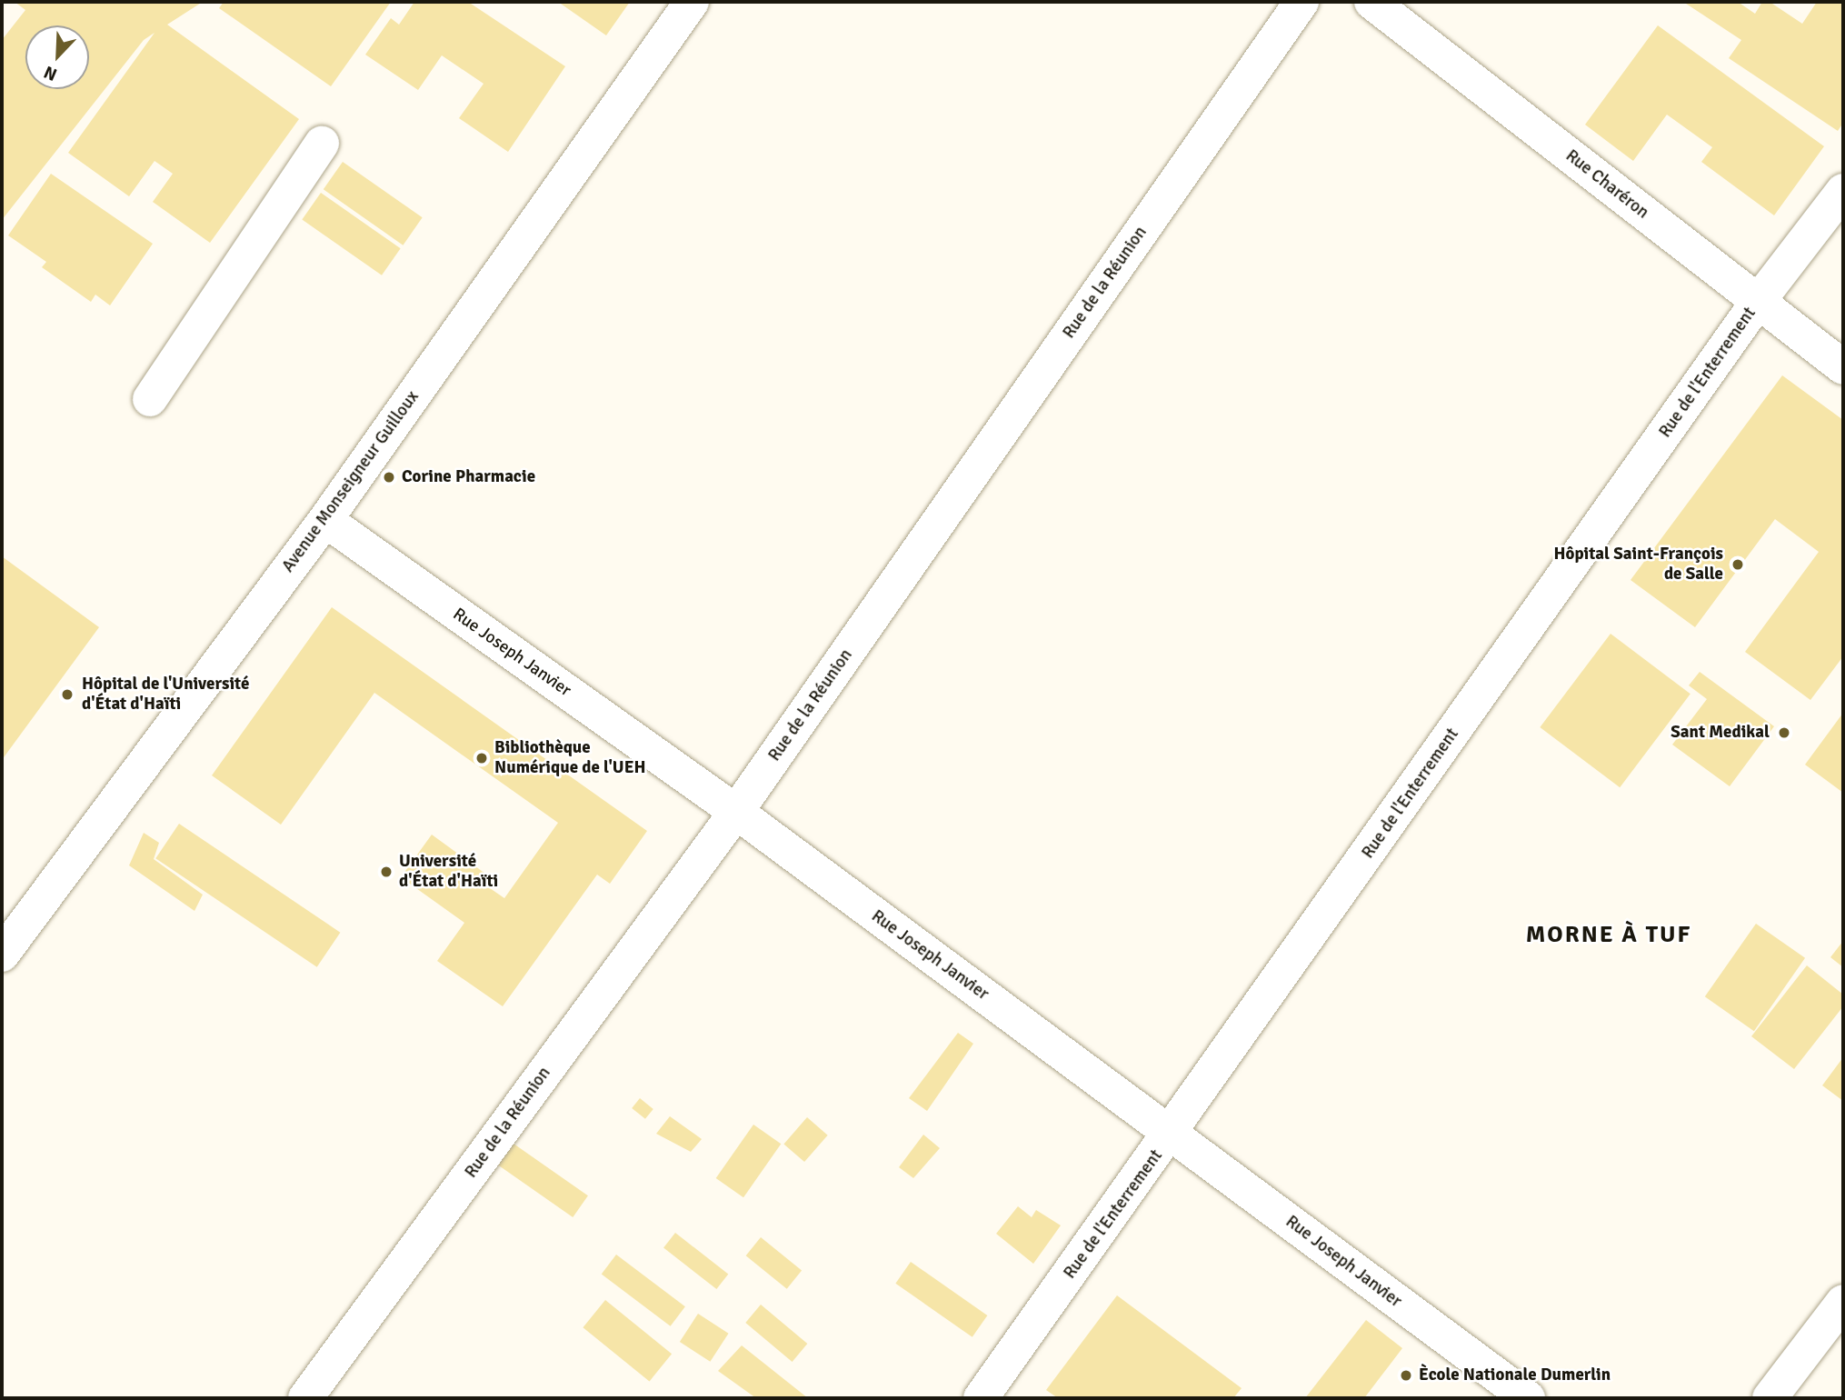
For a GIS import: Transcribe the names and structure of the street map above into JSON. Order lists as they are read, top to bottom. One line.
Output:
{"streets":{"street":["Rue Charéron","Rue de la Réunion","Rue de l'Enterrement","Avenue Monseigneur Guilloux","Rue Joseph Janvier"]},"crossings":[["Rue Charéron","Rue de l'Enterrement"],["Rue de la Réunion","Rue Joseph Janvier"],["Rue de l'Enterrement","Rue Joseph Janvier"],["Avenue Monseigneur Guilloux","Rue Joseph Janvier"]],"districts":["MORNE À TUF"],"places":["Corine Pharmacie","Hôpital Saint-François de Salle","Hôpital de l'Université d'État d'Haïti","Sant Medikal","Bibliothèque Numérique de l'UEH","Université d'État d'Haïti","Ècole Nationale Dumerlin"],"north":"bottom left"}
